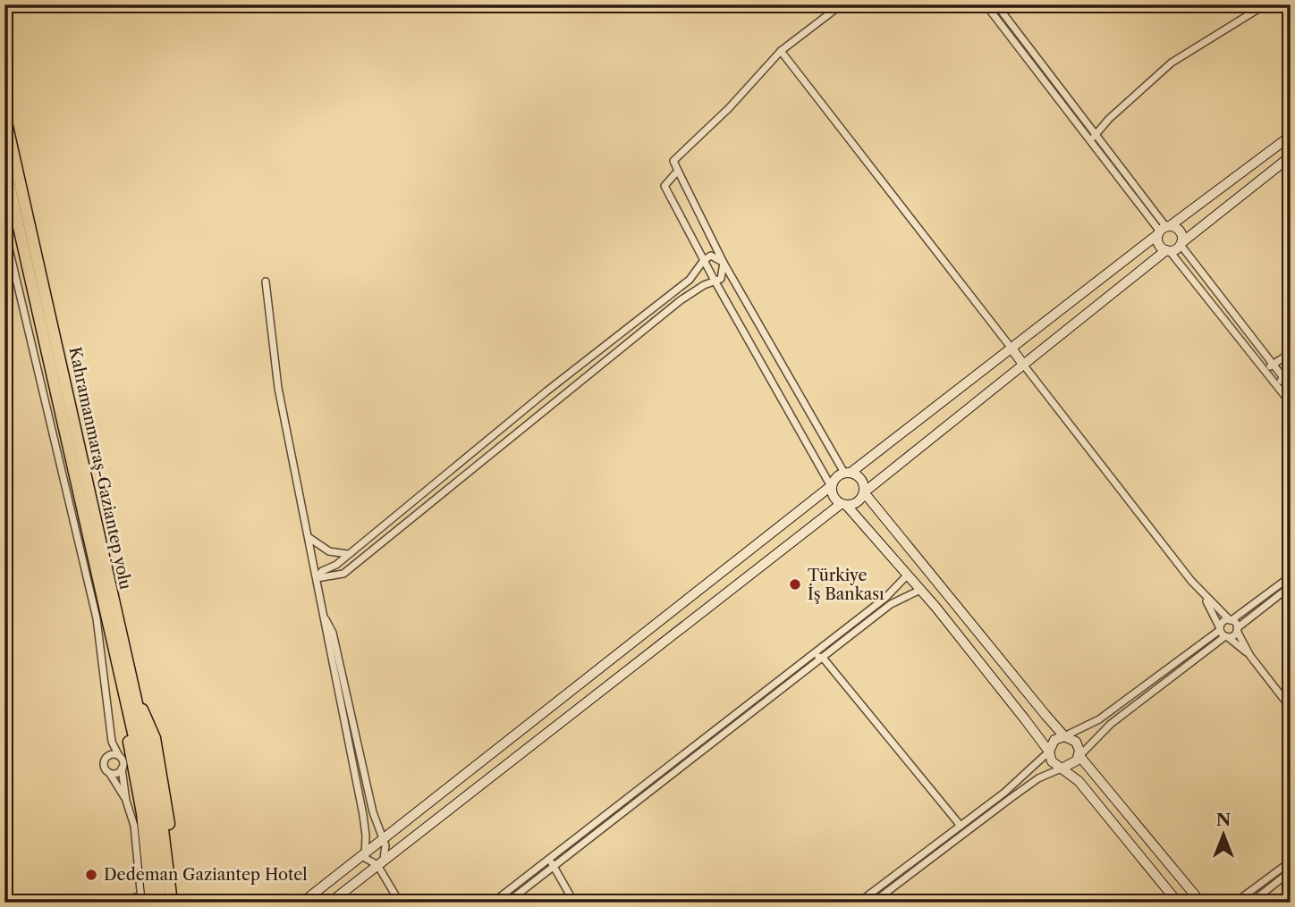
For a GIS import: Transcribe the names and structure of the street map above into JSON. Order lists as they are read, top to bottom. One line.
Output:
{"streets":{"highway":["Kahramanmaraş-Gaziantep yolu"]},"places":["Türkiye İş Bankası","Dedeman Gaziantep Hotel"],"north":"top"}
